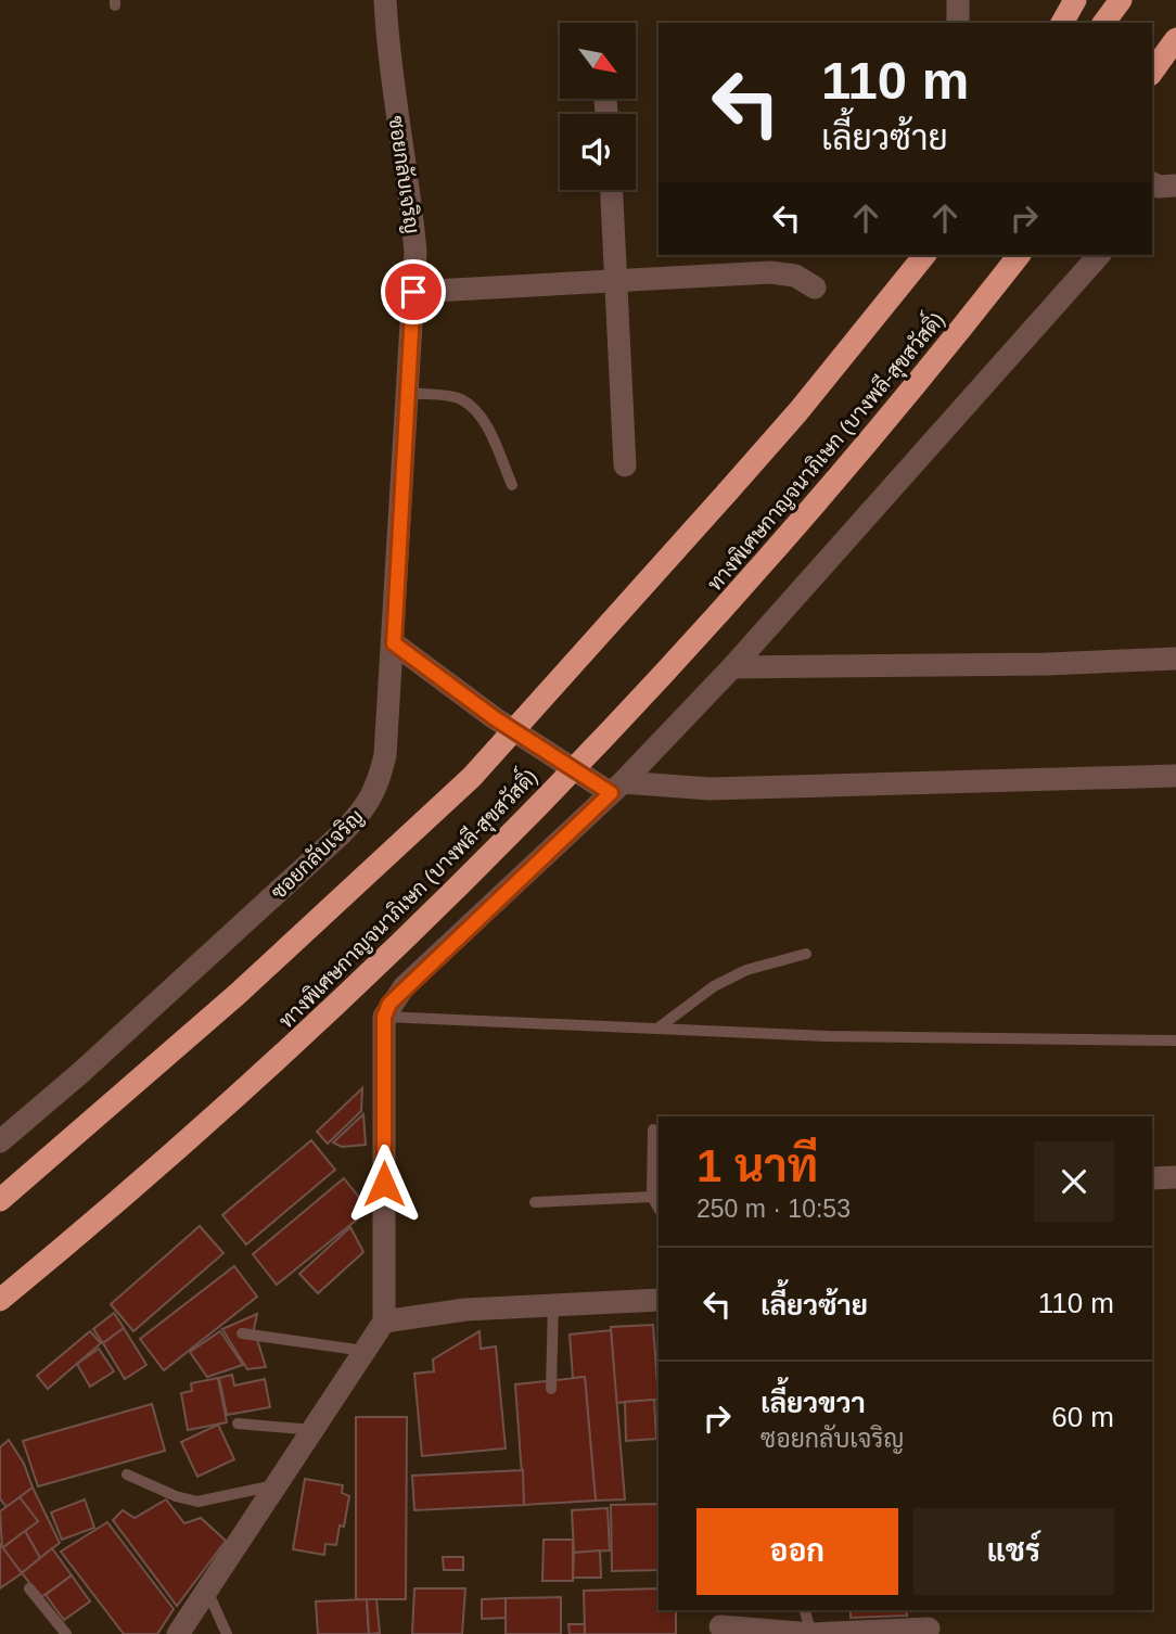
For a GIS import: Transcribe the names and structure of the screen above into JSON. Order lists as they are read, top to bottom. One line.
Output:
{"streets":{"highway":["ทางพิเศษกาญจนาภิเษก (บางพลี-สุขสวัสดิ์)"],"street":["ซอยกลับเจริญ"]},"north":"bottom right","page":{"turn":["110 m","เลี้ยวซ้าย"],"heading":["1 นาที","250 m · 10:53"],"list":[{"name":"เลี้ยวซ้าย","value":"110 m"},{"name":"เลี้ยวขวา","note":"ซอยกลับเจริญ","value":"60 m"}],"buttons":["ออก","แชร์"]}}
